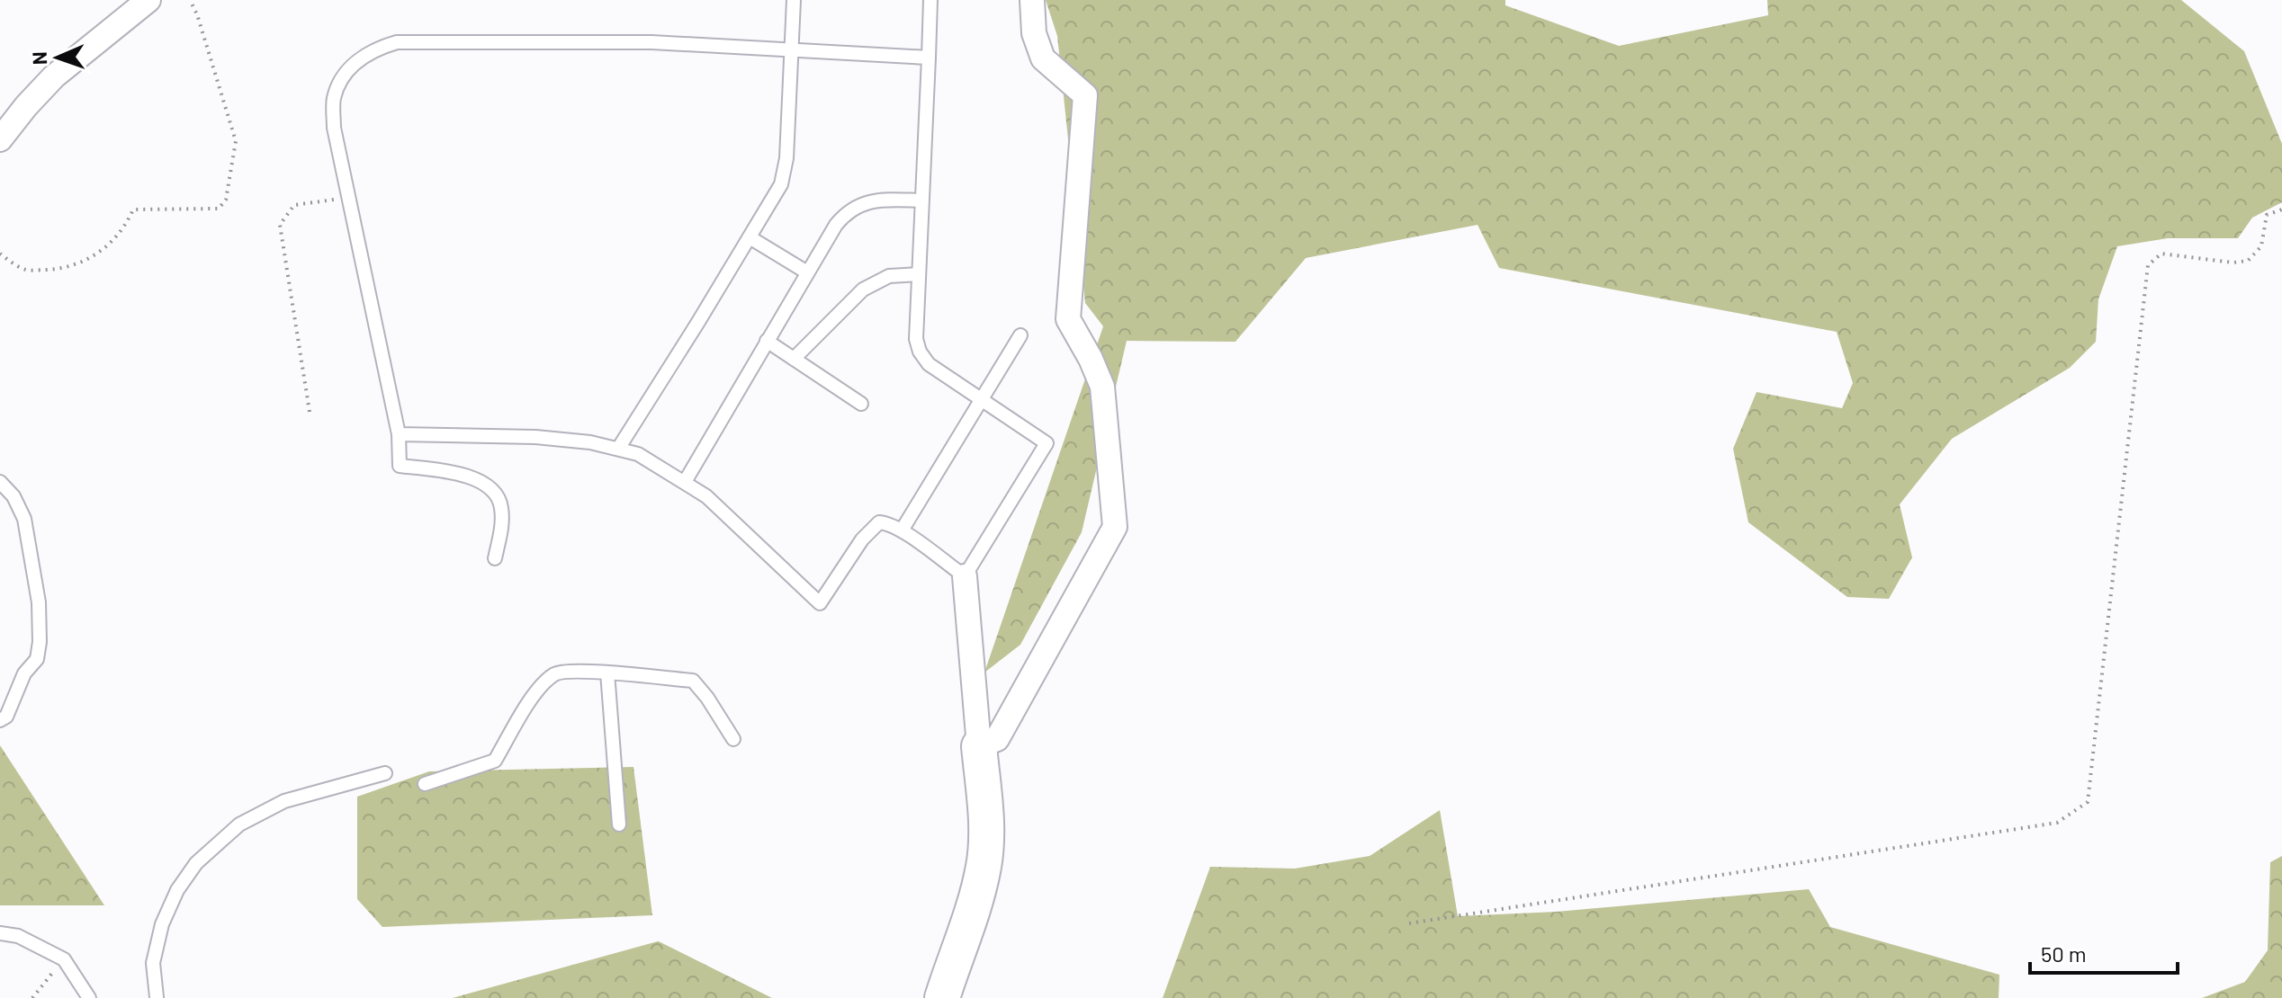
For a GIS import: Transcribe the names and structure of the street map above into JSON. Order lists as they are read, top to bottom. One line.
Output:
{"scale_bar":"50 m","north":"left"}
